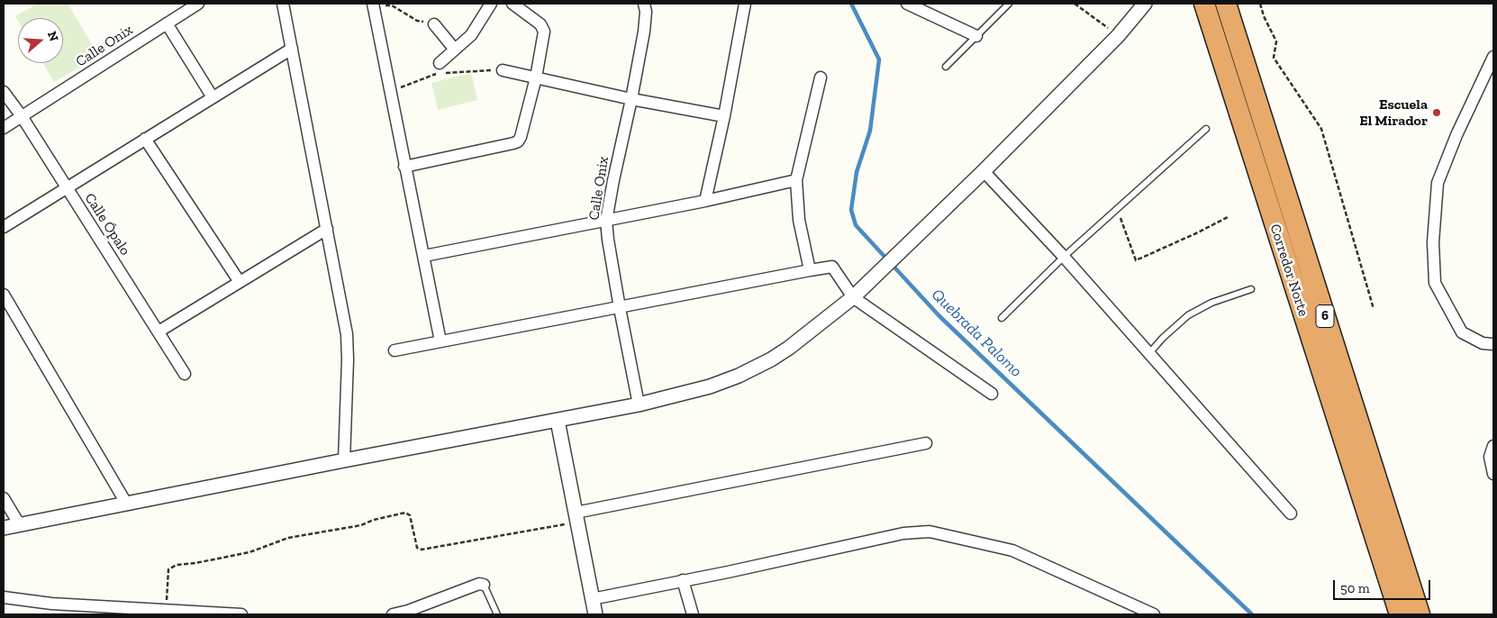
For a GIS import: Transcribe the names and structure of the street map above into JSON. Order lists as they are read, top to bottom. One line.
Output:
{"streets":{"highway":["Corredor Norte","6"],"street":["Calle Onix","Calle Ópalo"]},"crossings":[["Calle Onix","Calle Ópalo"]],"water":["Quebrada Palomo"],"places":["Escuela El Mirador"],"scale_bar":"50 m","north":"right"}
